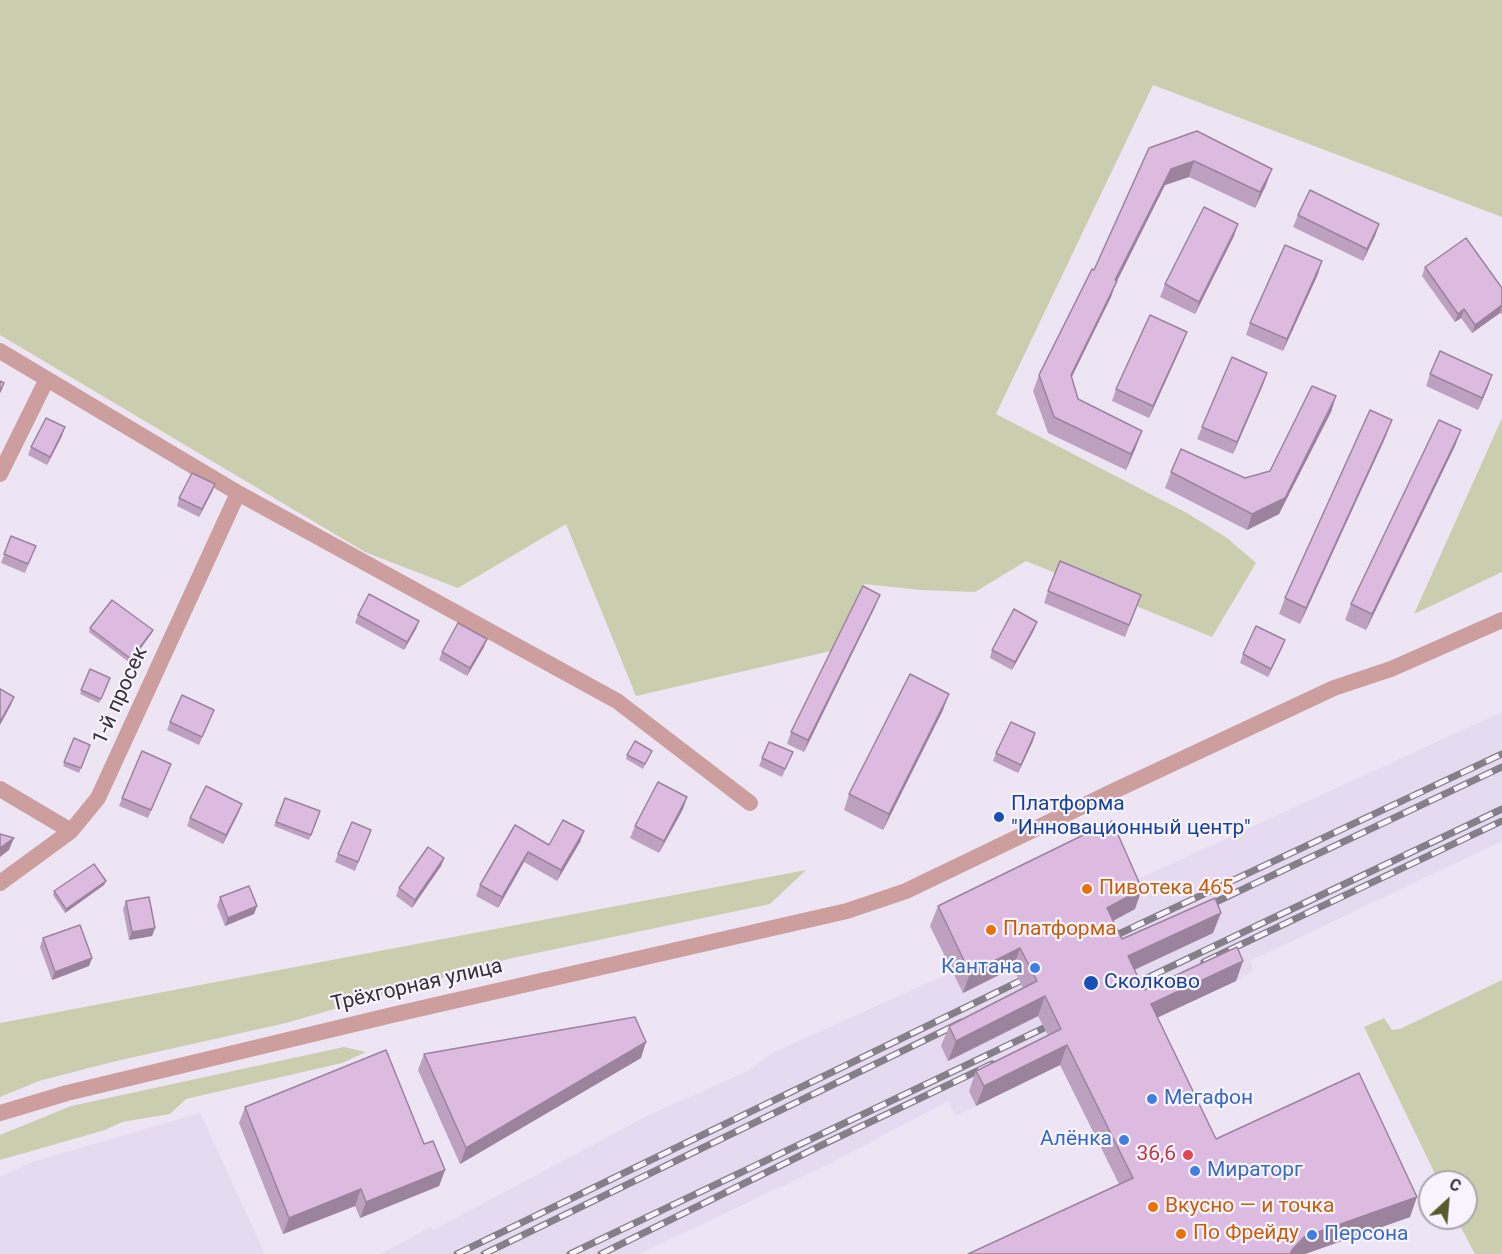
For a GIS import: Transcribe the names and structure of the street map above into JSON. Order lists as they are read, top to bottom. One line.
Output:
{"streets":{"street":["1-й просек","Трёхгорная улица"]},"places":["Платформа \"Инновационный центр\"","Пивотека 465","Платформа","Кантана","Сколково","Мегафон","Алёнка","36,6","Мираторг","Вкусно — и точка","По Фрейду","Персона"],"north":"top right"}
